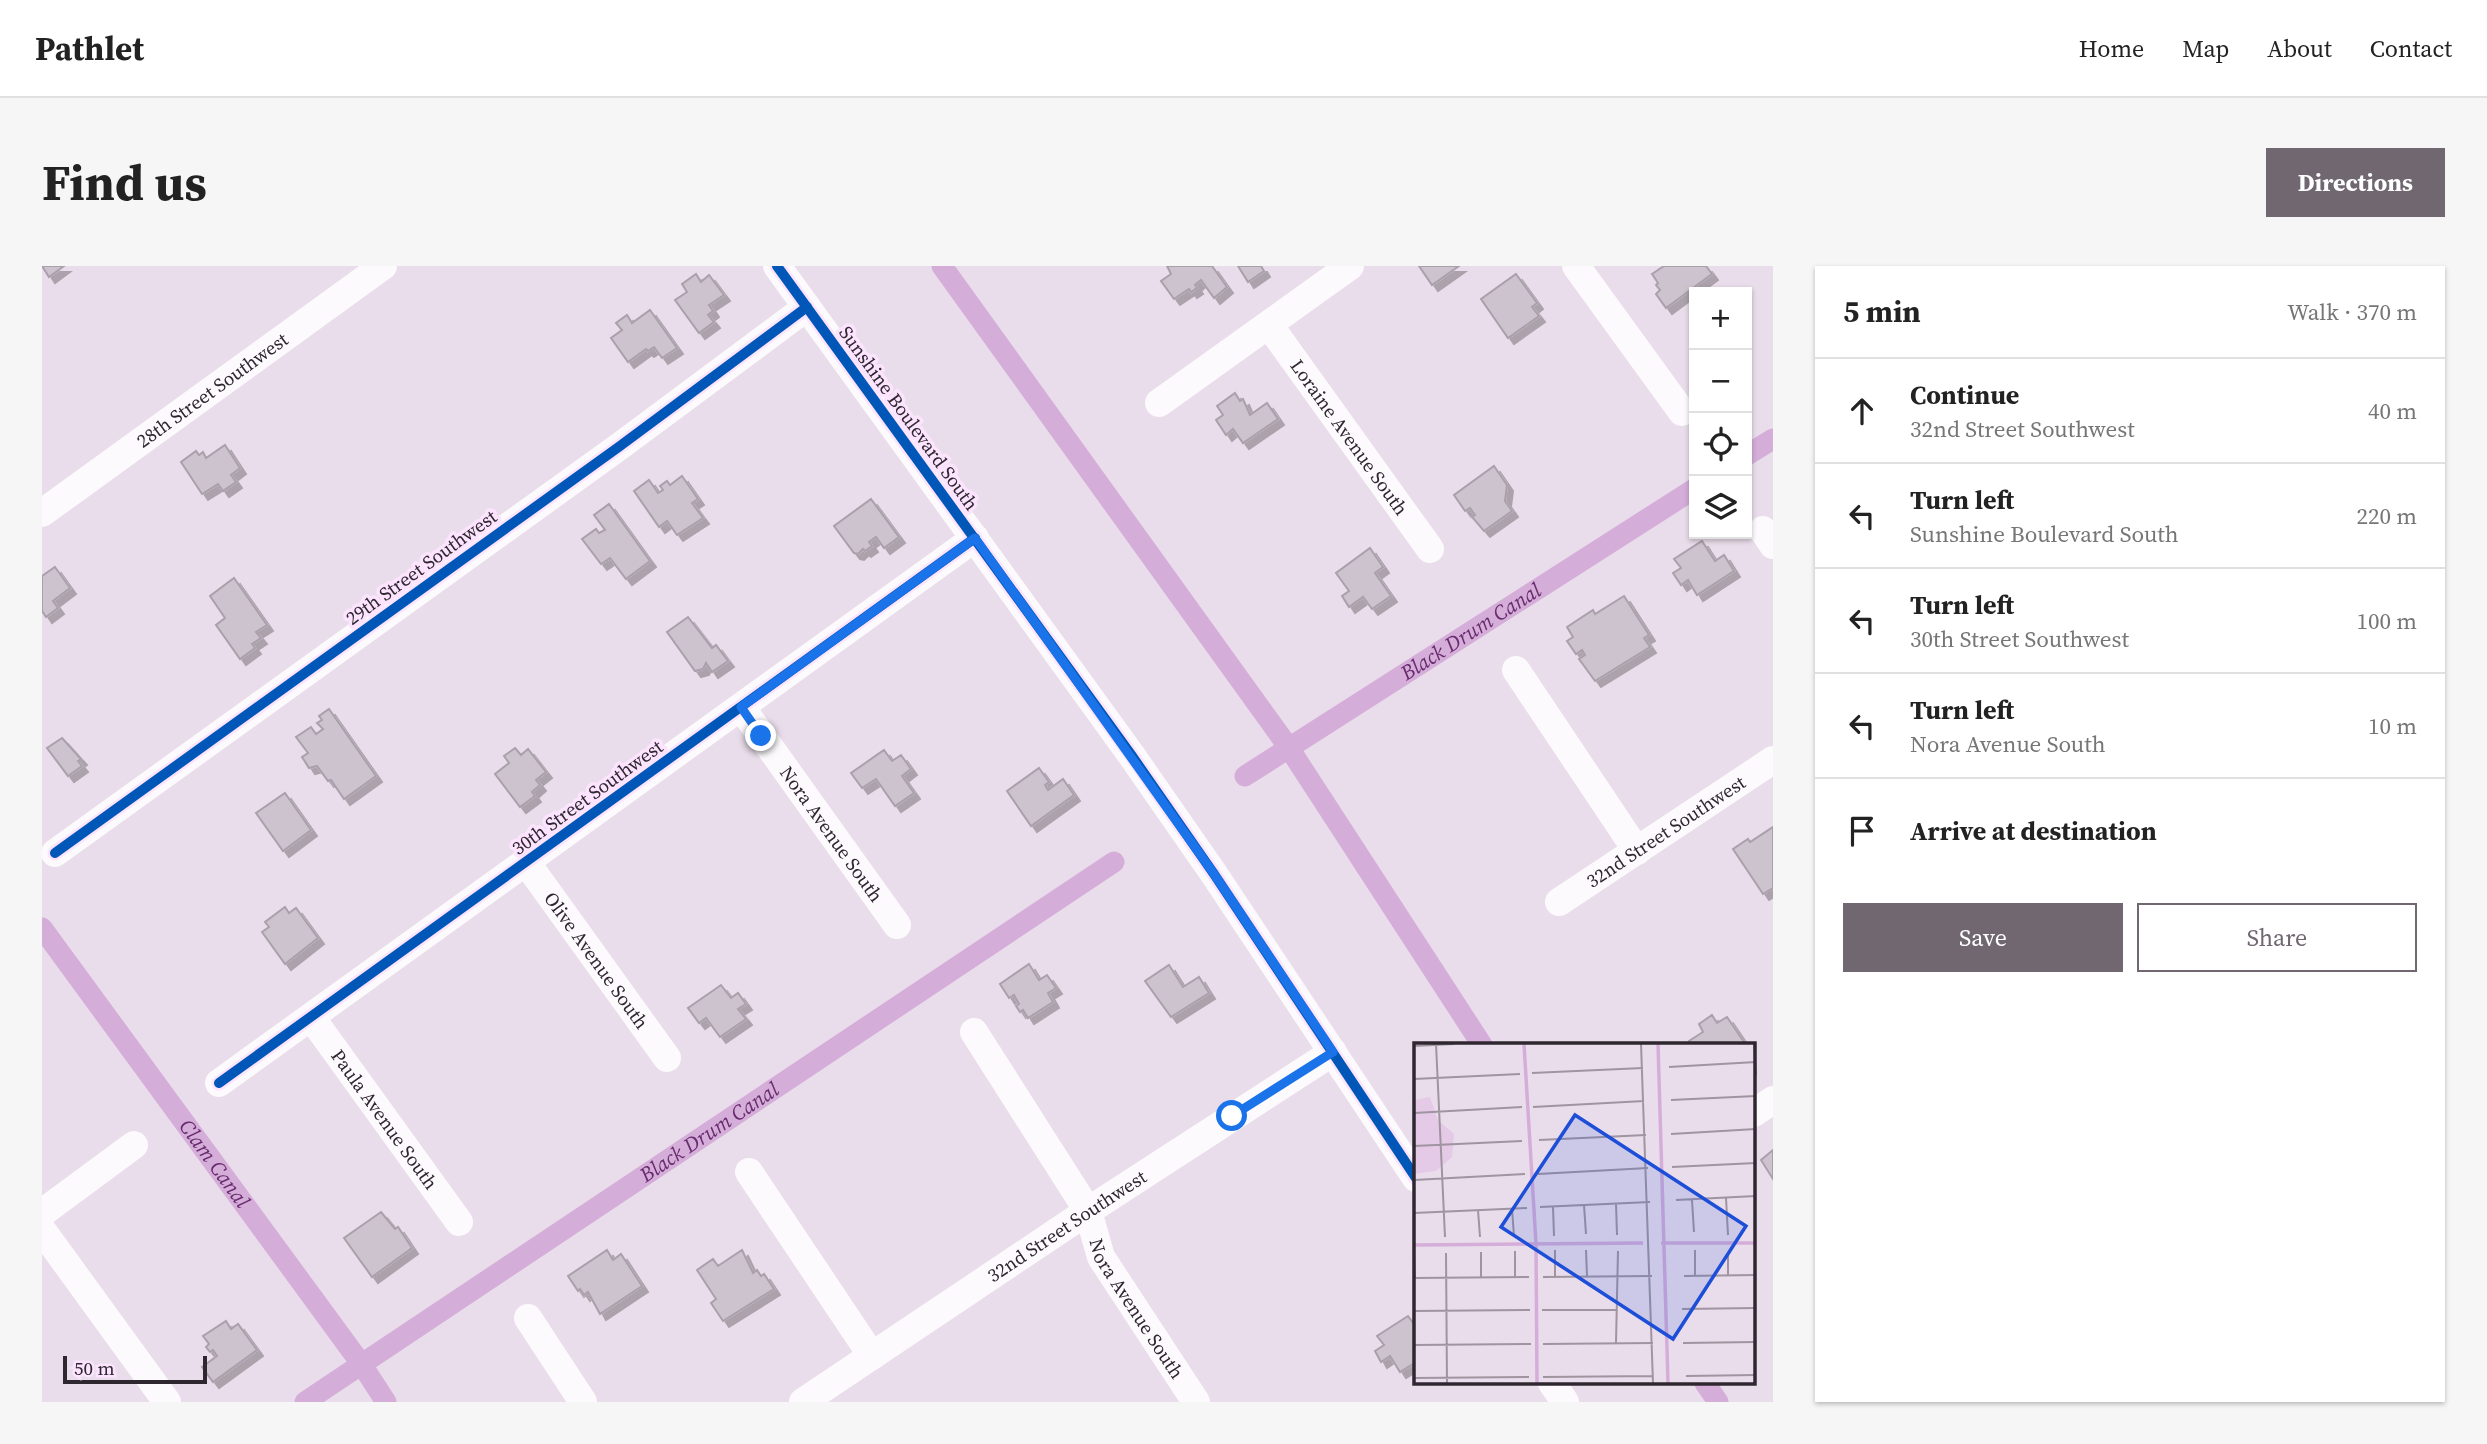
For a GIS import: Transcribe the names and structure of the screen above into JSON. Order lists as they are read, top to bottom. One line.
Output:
{"streets":{"street":["28th Street Southwest","Sunshine Boulevard South","Loraine Avenue South","29th Street Southwest","30th Street Southwest","32nd Street Southwest","Nora Avenue South","Olive Avenue South","Paula Avenue South"]},"crossings":[["Sunshine Boulevard South","29th Street Southwest"],["Sunshine Boulevard South","30th Street Southwest"],["Sunshine Boulevard South","32nd Street Southwest"],["30th Street Southwest","Nora Avenue South"],["30th Street Southwest","Olive Avenue South"],["30th Street Southwest","Paula Avenue South"],["32nd Street Southwest","Nora Avenue South"]],"water":["Black Drum Canal","Clam Canal"],"scale_bar":"50 m","page":{"header":"Pathlet","nav":["Home","Map","About","Contact"],"buttons":["Directions",["Save","Share"]],"title":"Find us","heading":["5 min","Walk · 370 m"],"map_buttons":["+","−"],"list":[["Continue","32nd Street Southwest","40 m"],["Turn left","Sunshine Boulevard South","220 m"],["Turn left","30th Street Southwest","100 m"],["Turn left","Nora Avenue South","10 m"],"Arrive at destination"],"scale":"50 m"}}
